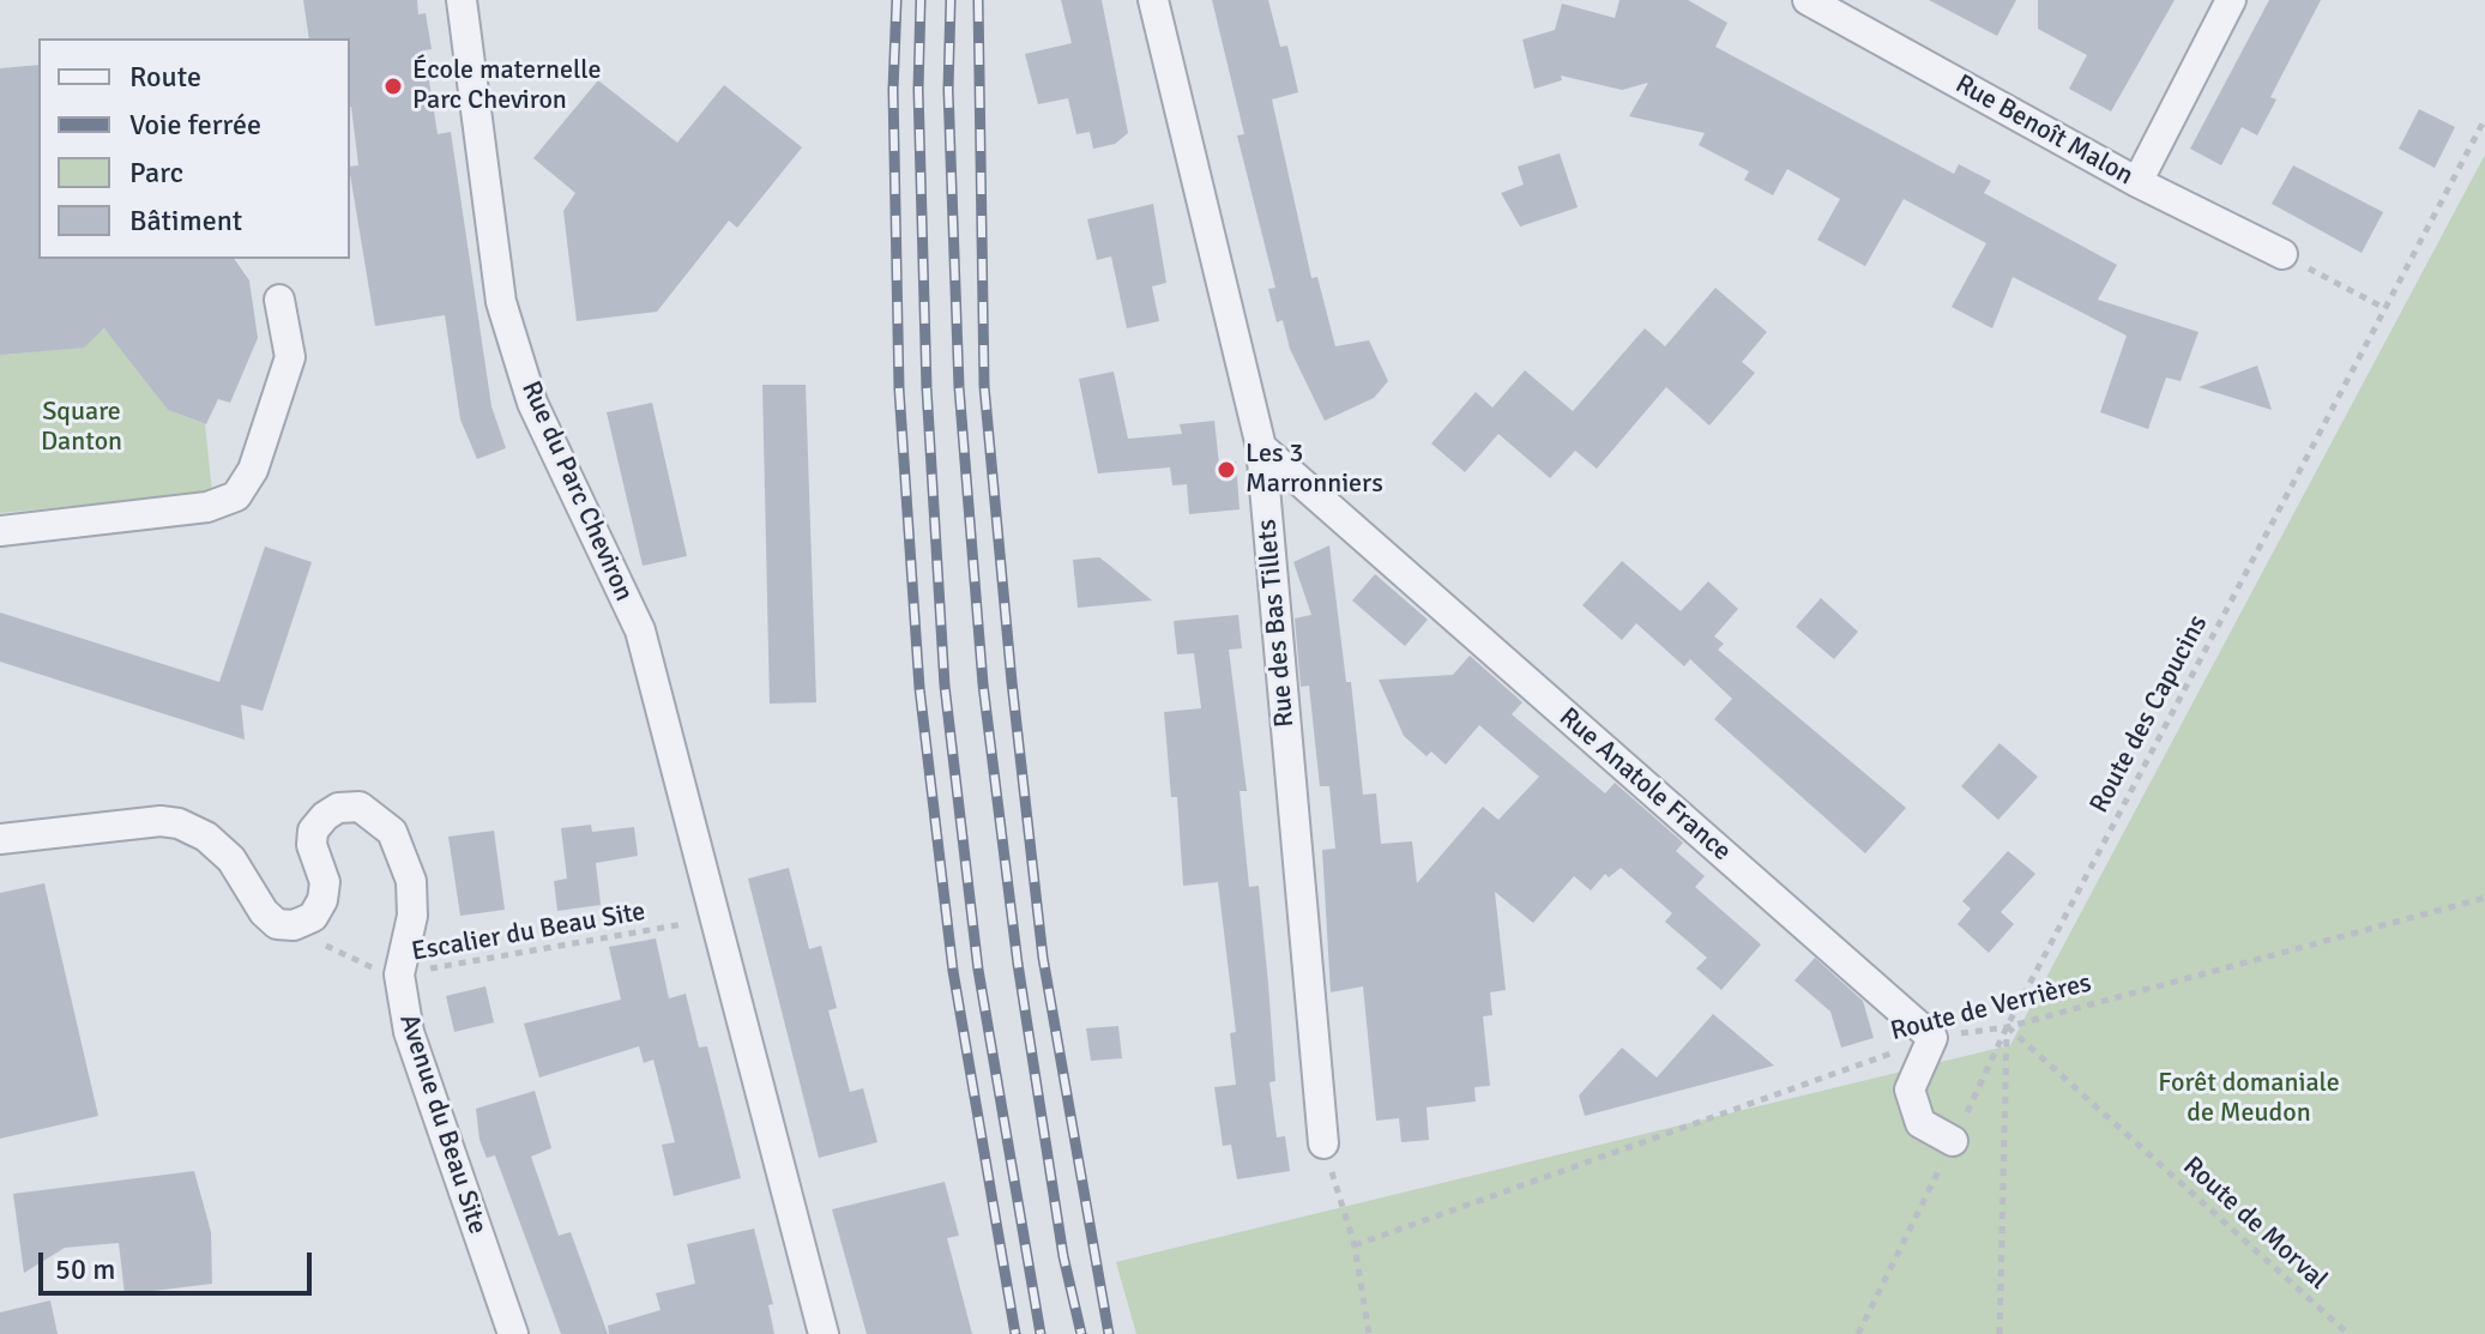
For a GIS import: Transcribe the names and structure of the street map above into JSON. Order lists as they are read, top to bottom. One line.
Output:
{"streets":{"street":["Rue Benoît Malon","Rue du Parc Cheviron","Rue des Bas Tillets","Rue Anatole France","Avenue du Beau Site"],"path":["Route des Capucins","Escalier du Beau Site","Route de Verrières","Route de Morval"]},"crossings":[["Rue du Parc Cheviron","Escalier du Beau Site"],["Rue des Bas Tillets","Rue Anatole France"],["Route des Capucins","Route de Verrières"],["Route des Capucins","Route de Morval"],["Rue Anatole France","Route de Verrières"],["Escalier du Beau Site","Avenue du Beau Site"],["Route de Verrières","Route de Morval"]],"parks":["Square Danton","Forêt domaniale de Meudon"],"places":["École maternelle Parc Cheviron","Les 3 Marronniers"],"legend":["Route","Voie ferrée","Parc","Bâtiment"],"scale_bar":"50 m"}
